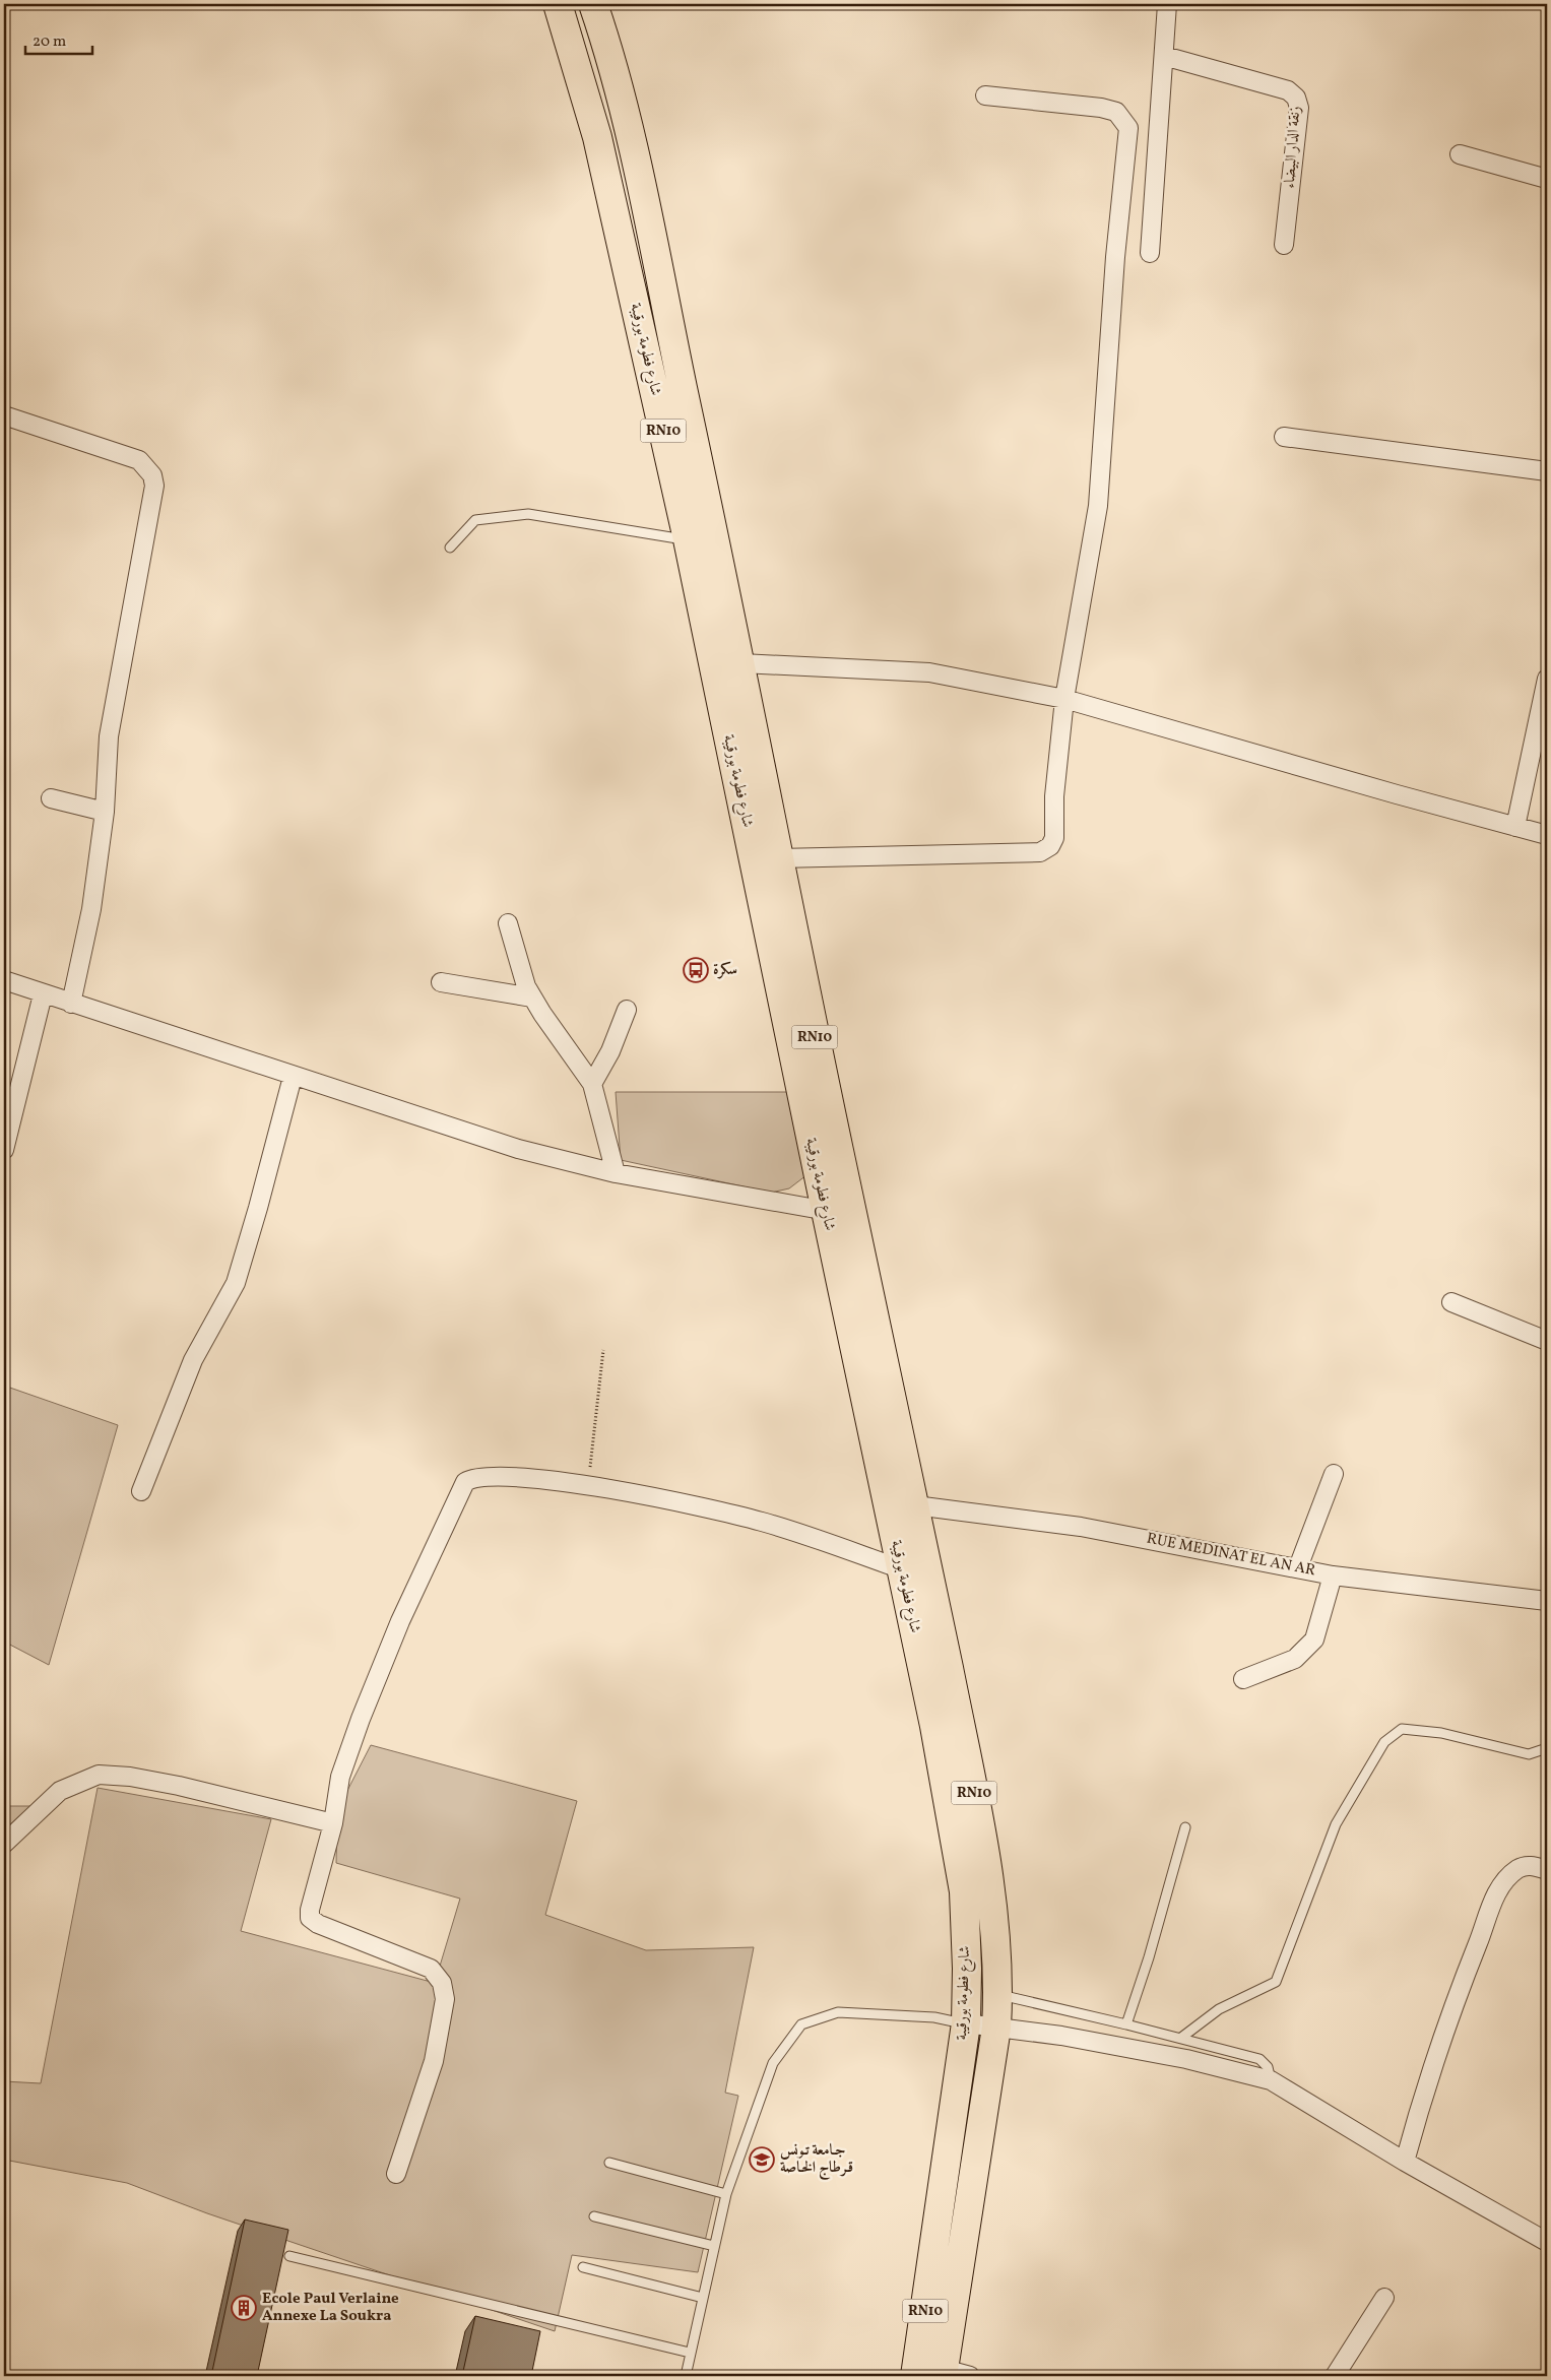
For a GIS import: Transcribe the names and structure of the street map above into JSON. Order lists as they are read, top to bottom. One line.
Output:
{"streets":{"main road":["شارع فطومة بورقيبة","RN10"],"street":["زنقة الدار البيضاء","RUE MEDINAT EL AN AR"]},"crossings":[["شارع فطومة بورقيبة","RUE MEDINAT EL AN AR"]],"places":{"bus stop":["سكرة"],"school or university":["جـامعة تـونس قـرطاج الخـاصة"],"building":["Ecole Paul Verlaine Annexe La Soukra"]},"scale_bar":"20 m"}
